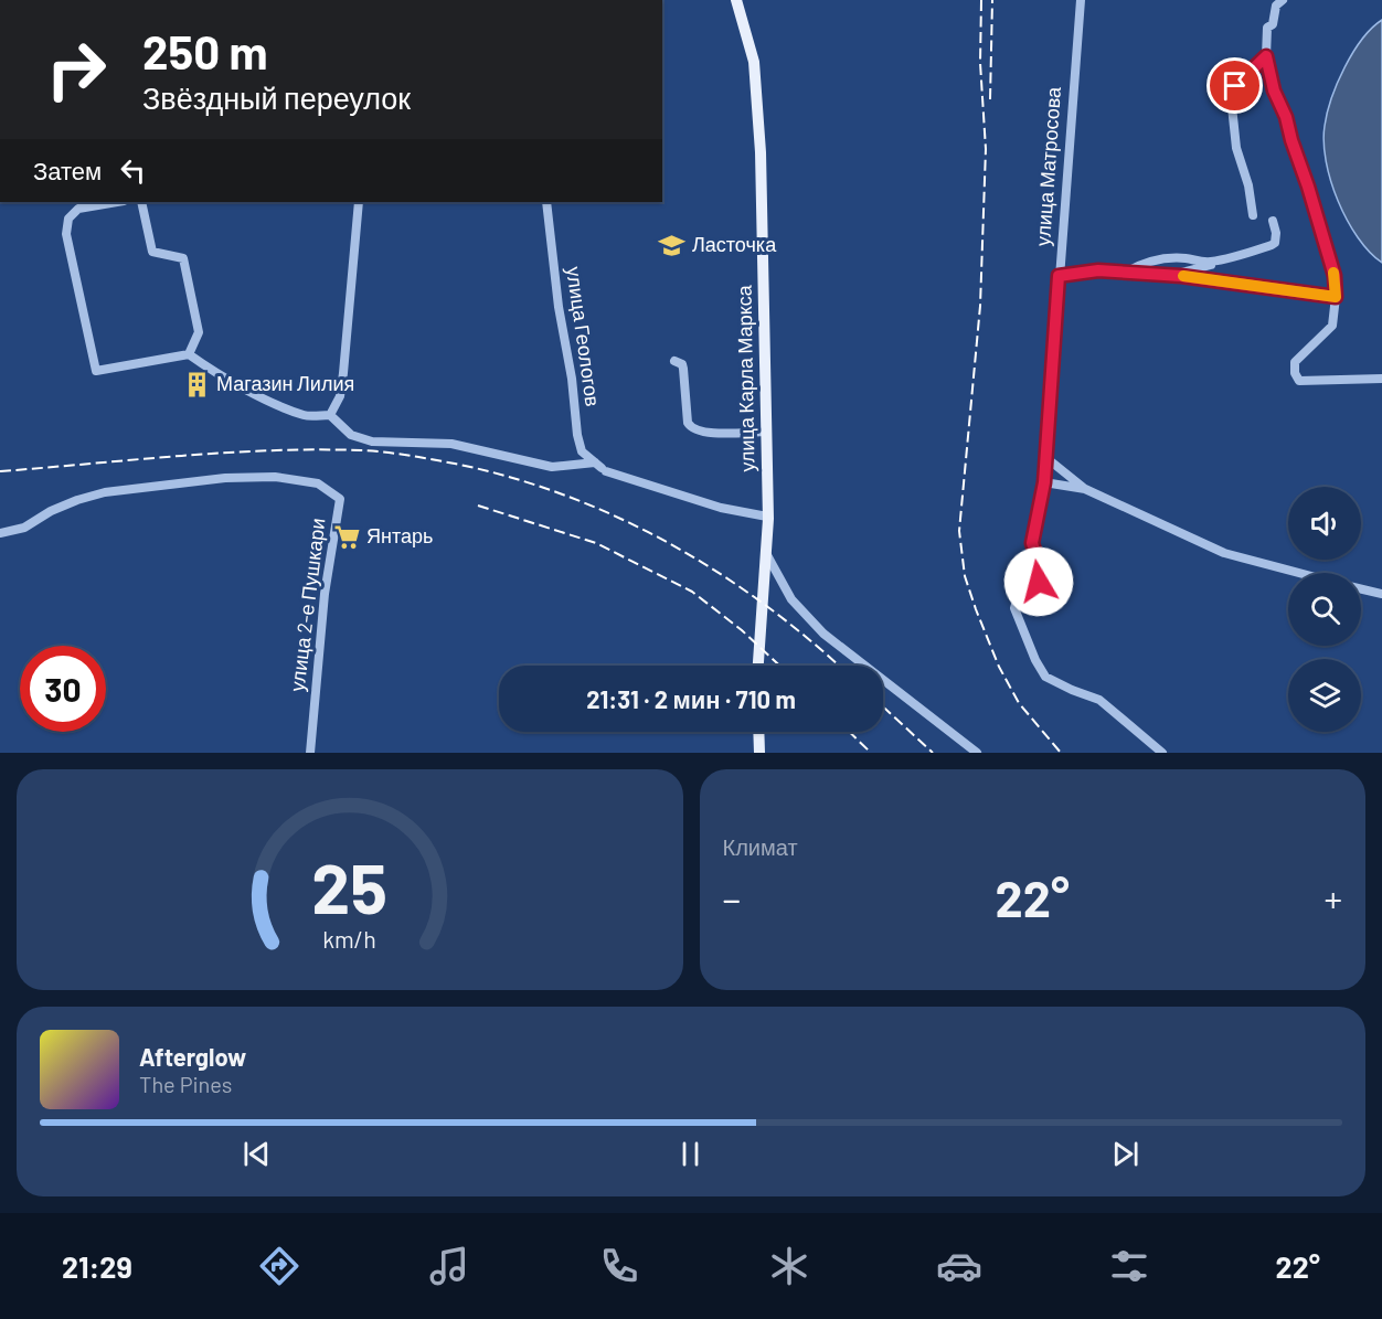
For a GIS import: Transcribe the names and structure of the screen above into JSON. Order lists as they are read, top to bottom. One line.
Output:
{"streets":{"main road":["улица Карла Маркса"],"street":["улица Матросова","улица Геологов","улица 2-е Пушкари"]},"places":{"school or university":["Ласточка"],"building":["Магазин Лилия"],"supermarket":["Янтарь"]},"page":{"turn":["250 m","Звёздный переулок"],"then":"Затем","limit":"30","trip":"21:31 · 2 мин · 710 m","tile":"Климат","heat":["−","22°","+"],"song":["Afterglow","The Pines"],"tabs":["21:29","22°"],"gauge":["25","km/h"]}}
